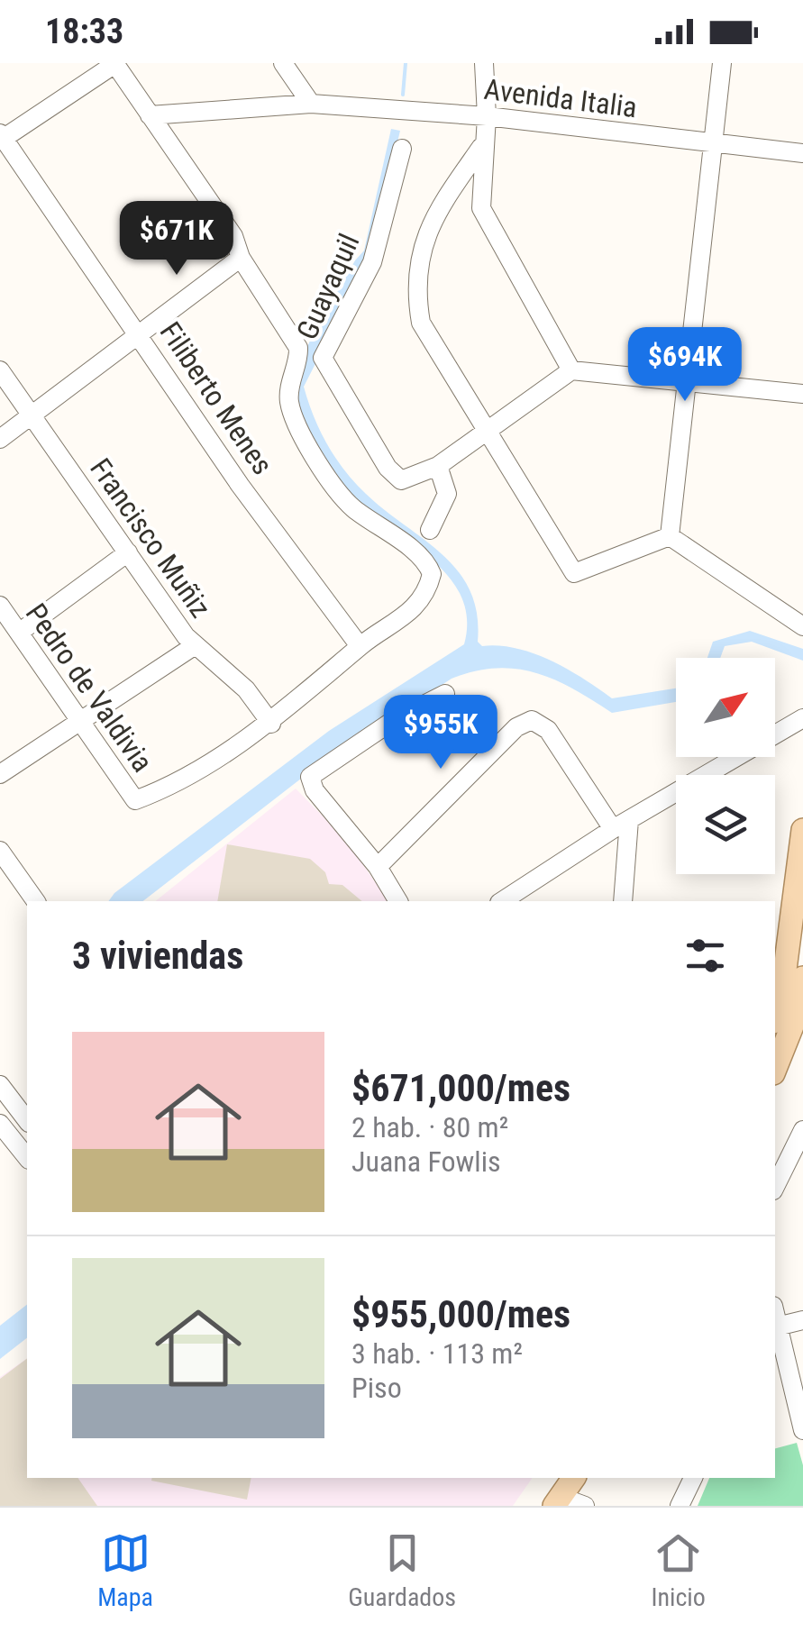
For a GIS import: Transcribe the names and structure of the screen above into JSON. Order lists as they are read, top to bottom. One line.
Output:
{"streets":{"street":["Avenida Italia","Guayaquil","Filiberto Menes","Francisco Muñiz","Pedro de Valdivia"]},"crossings":[["Avenida Italia","Guayaquil"],["Guayaquil","Filiberto Menes"],["Francisco Muñiz","Pedro de Valdivia"]],"north":"top right","page":{"status":"18:33","price":["$671K","$694K","$955K"],"heading":"3 viviendas","list":[{"name":"$671,000/mes","note":"2 hab. · 80 m² · Juana Fowlis"},{"name":"$955,000/mes","note":"3 hab. · 113 m² · Piso"}],"tabs":["Mapa","Guardados","Inicio"]}}
